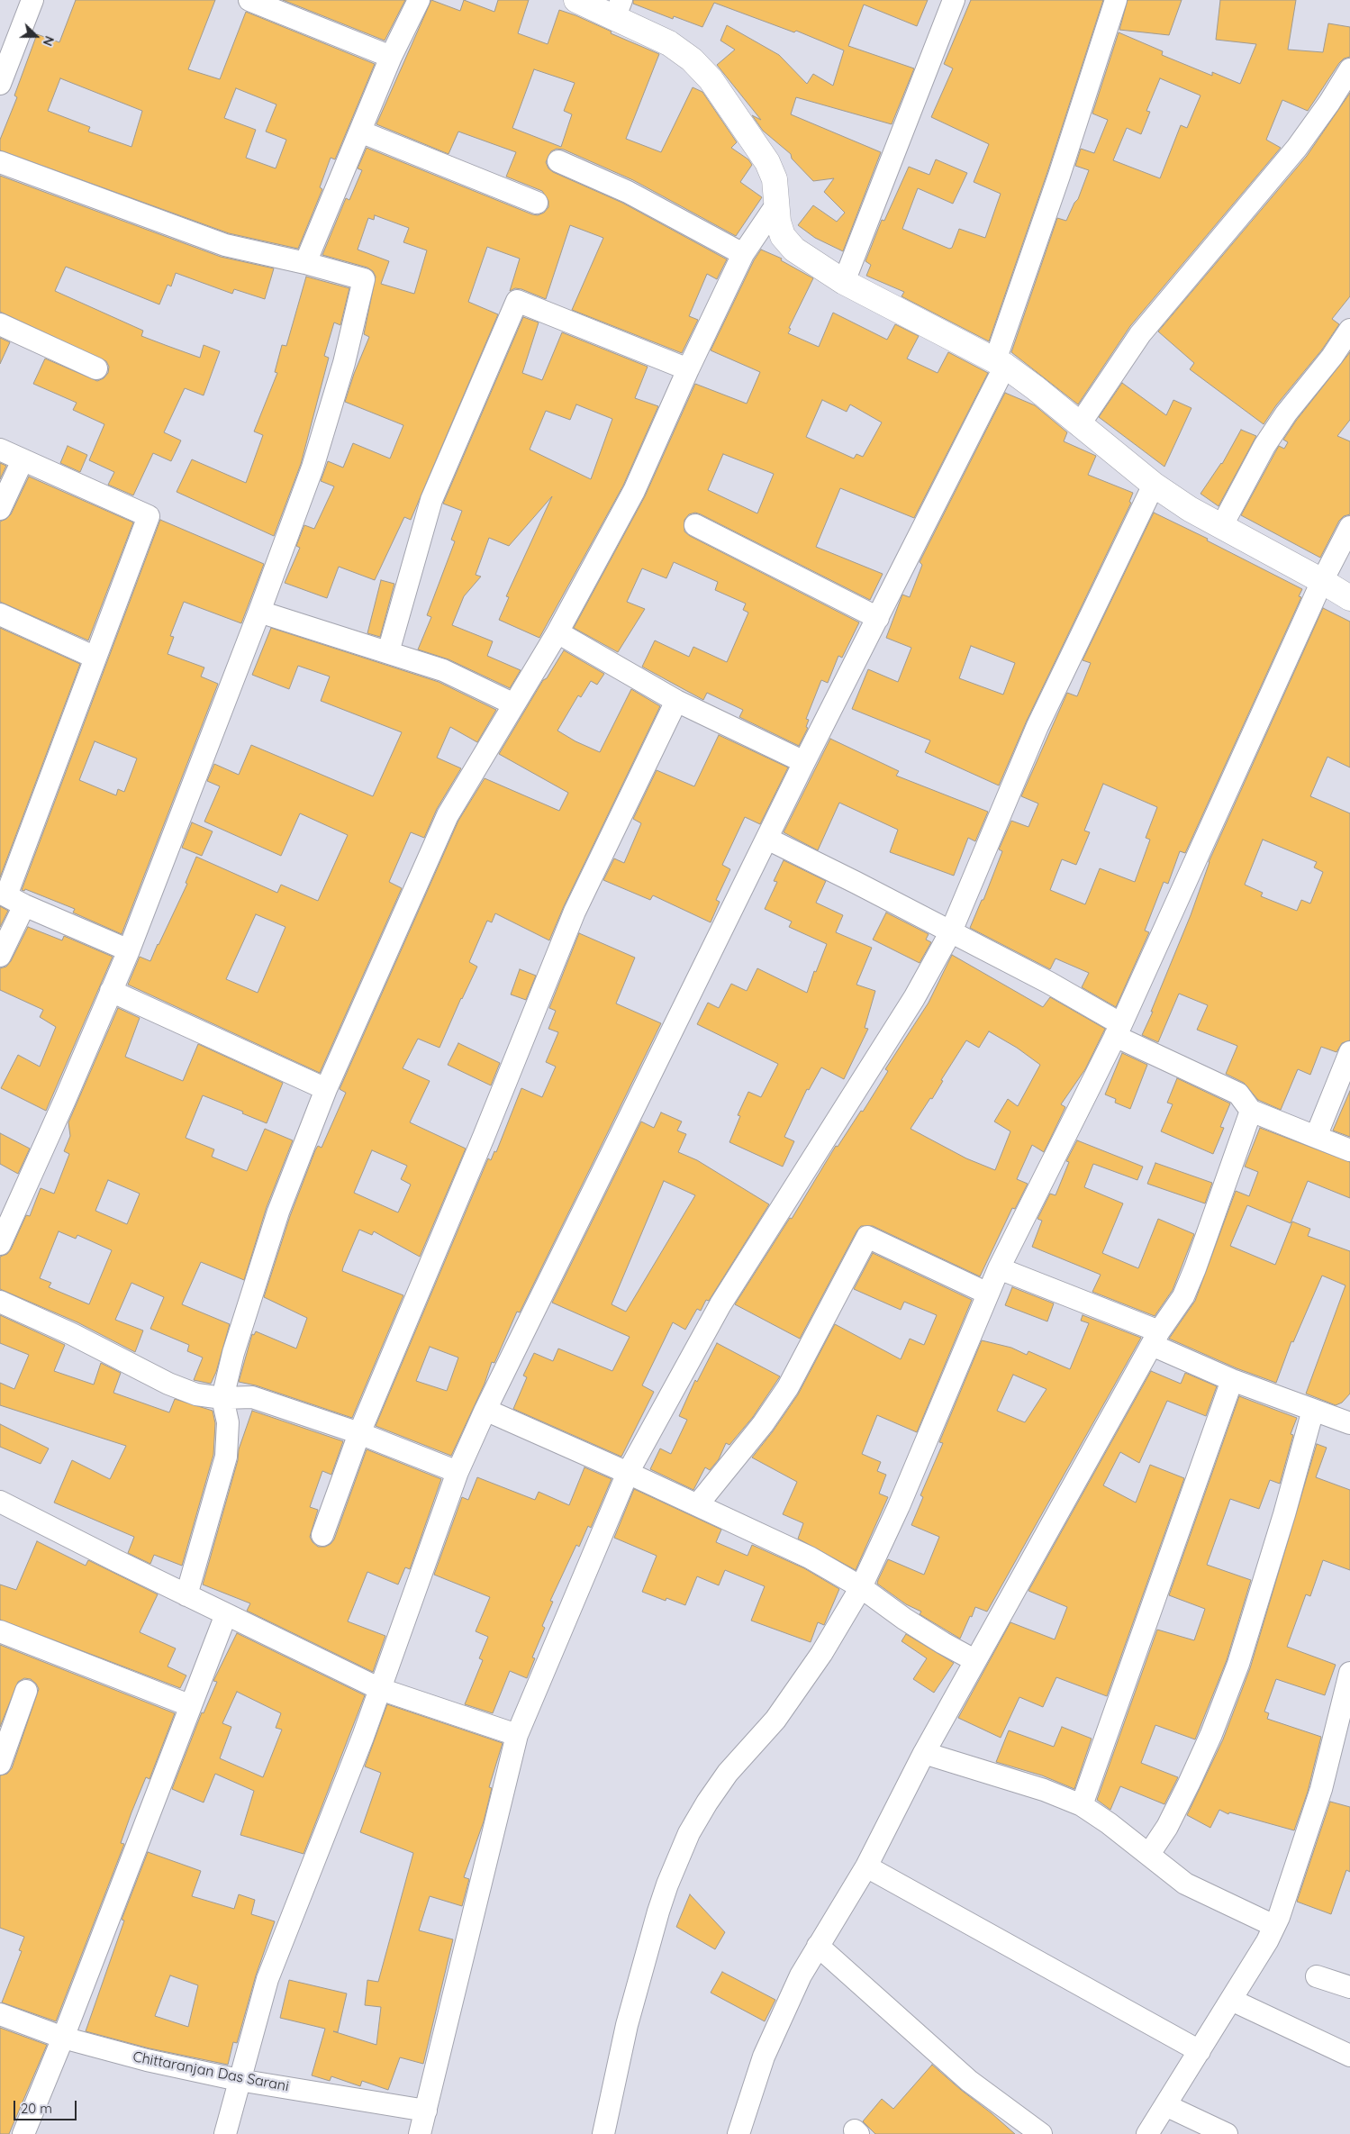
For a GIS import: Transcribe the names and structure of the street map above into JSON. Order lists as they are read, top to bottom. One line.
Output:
{"streets":{"street":["Chittaranjan Das Sarani"]},"scale_bar":"20 m","north":"right"}
